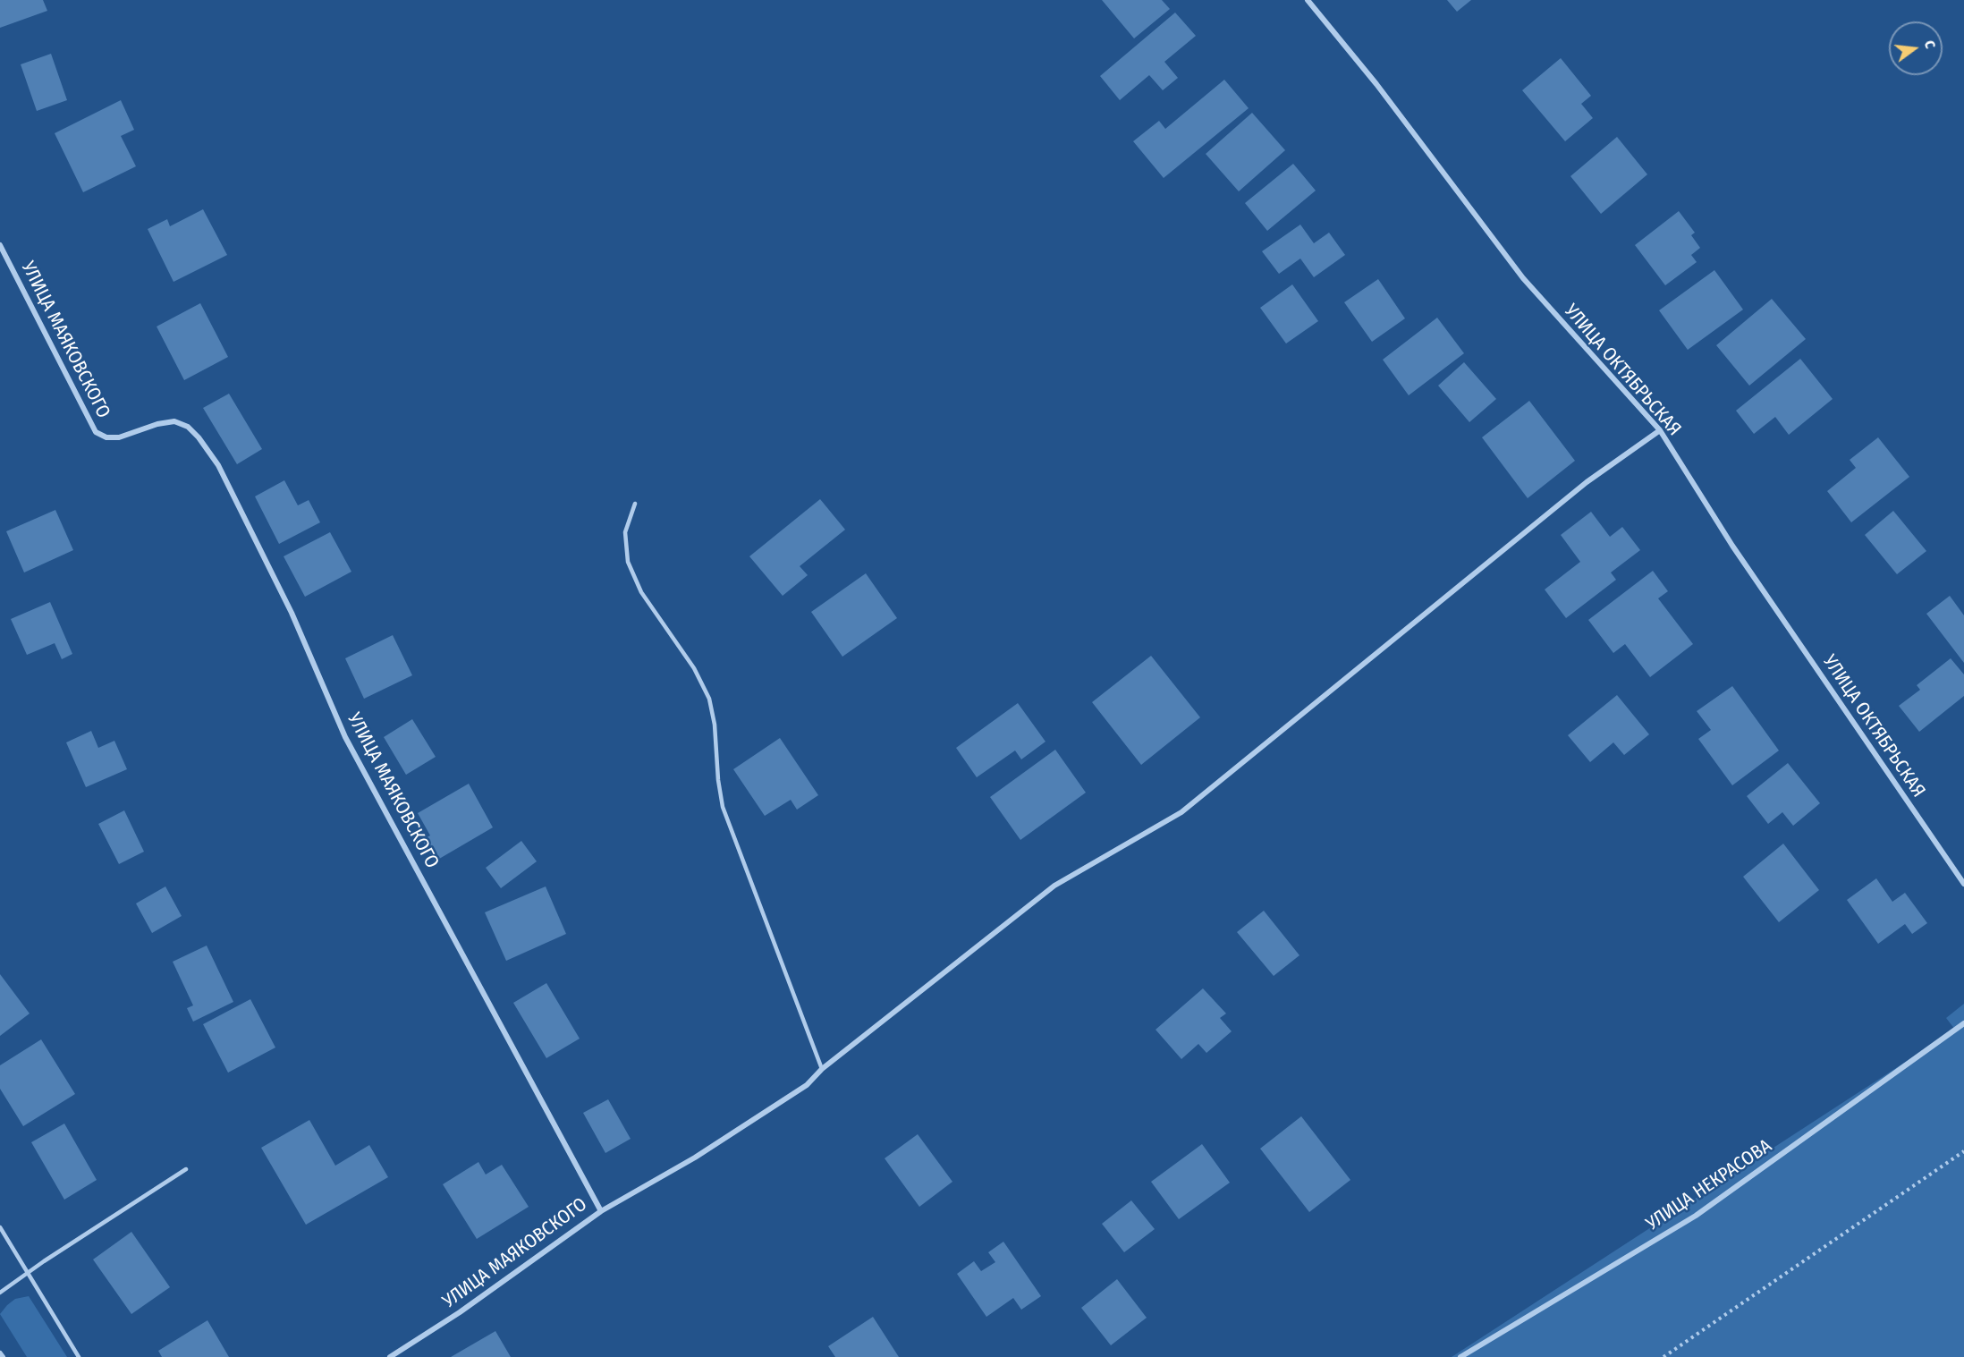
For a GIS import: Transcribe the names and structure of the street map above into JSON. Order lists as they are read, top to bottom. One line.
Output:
{"streets":{"street":["УЛИЦА МАЯКОВСКОГО","УЛИЦА ОКТЯБРЬСКАЯ","УЛИЦА НЕКРАСОВА"]},"north":"right"}
